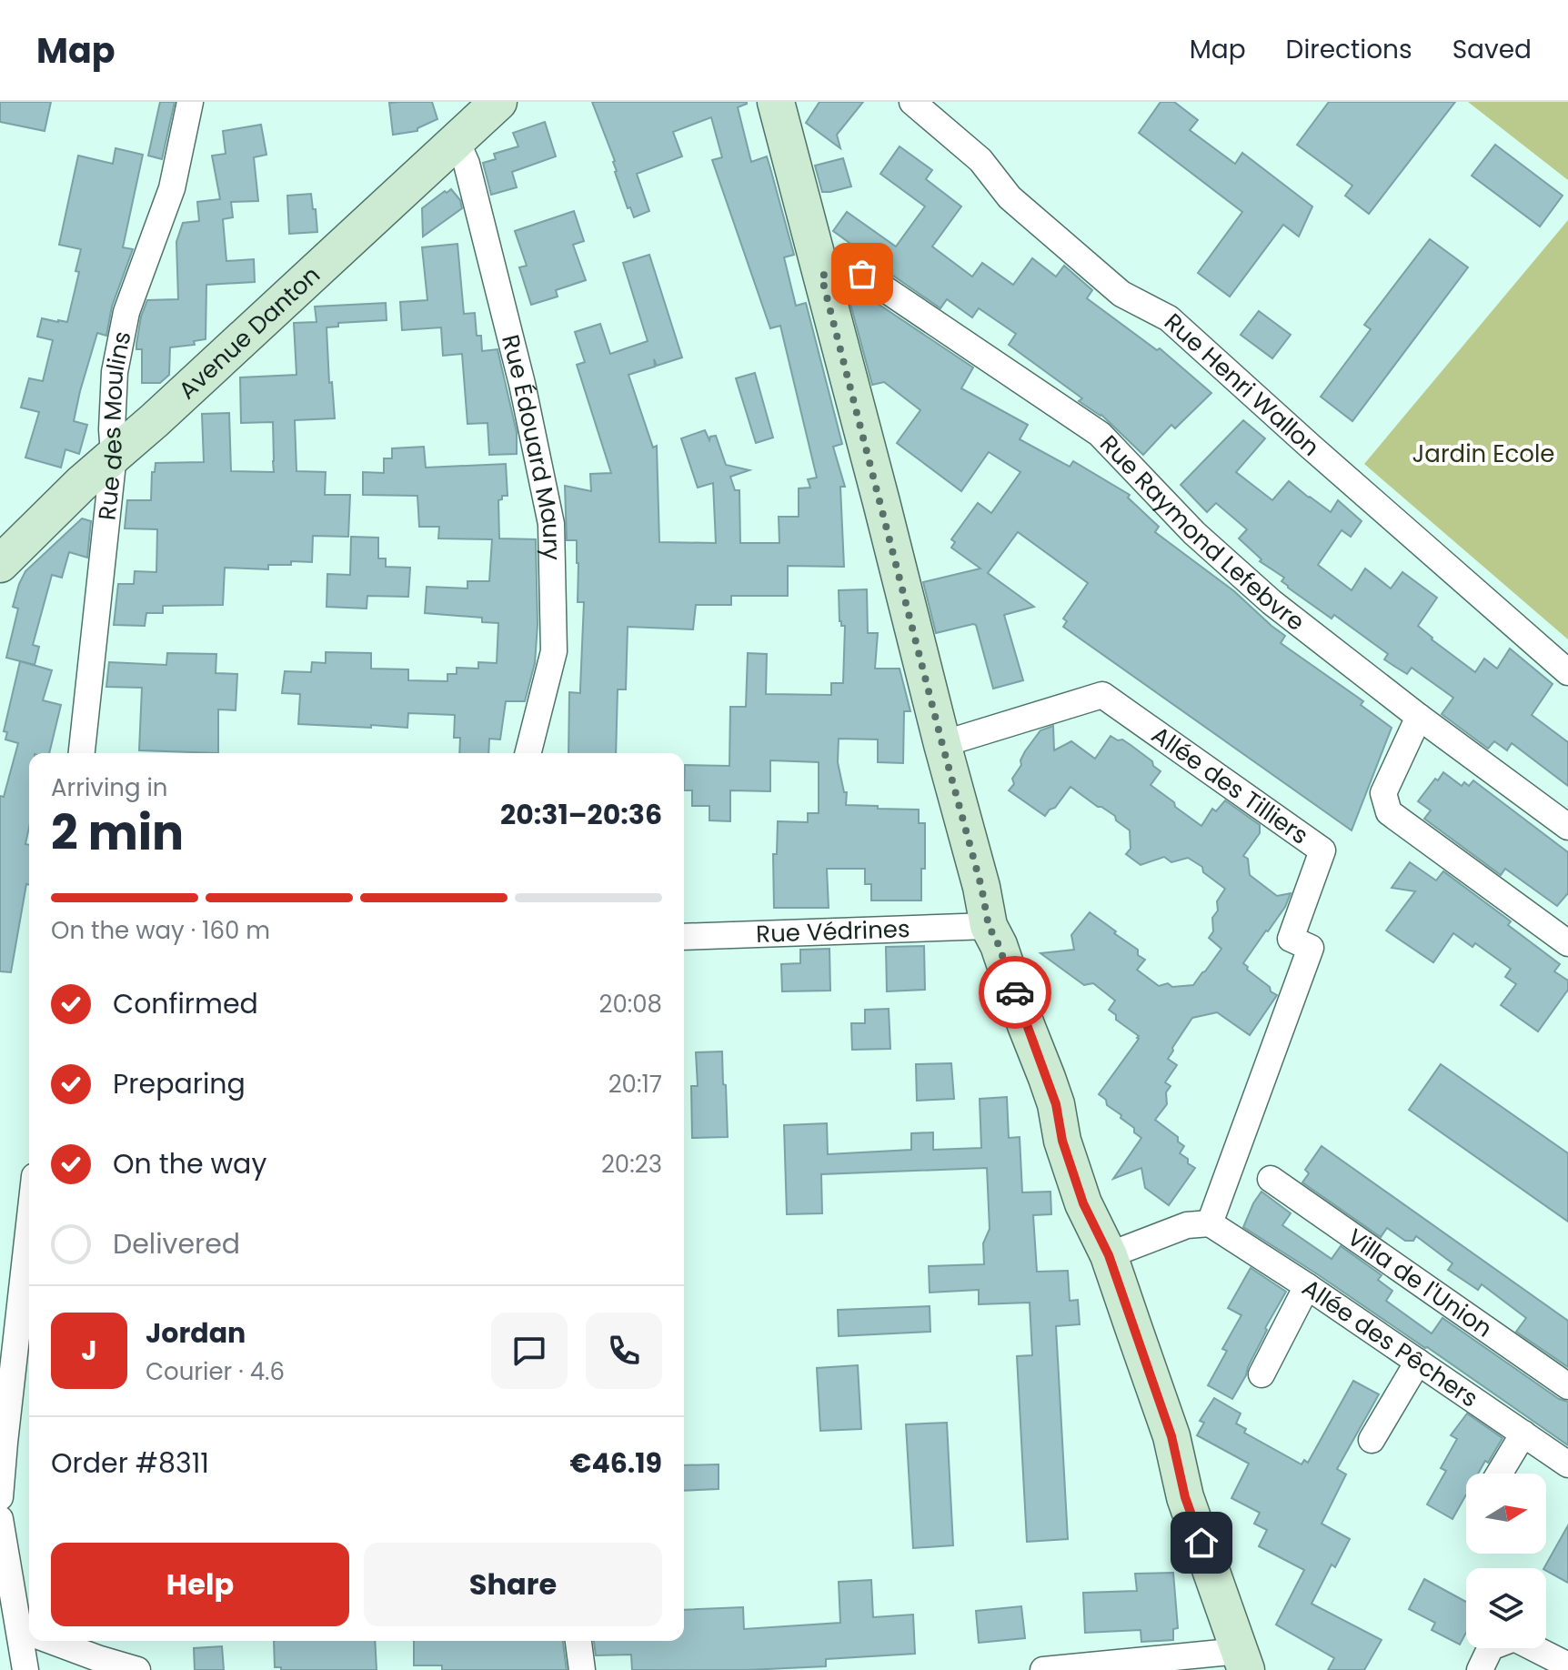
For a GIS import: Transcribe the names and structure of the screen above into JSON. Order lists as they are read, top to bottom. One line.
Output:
{"streets":{"street":["Avenue Danton","Rue Henri Wallon","Rue des Moulins","Rue Édouard Maury","Rue Raymond Lefebvre","Allée des Tilliers","Rue Védrines","Villa de l'Union","Allée des Pêchers"]},"crossings":[["Avenue Danton","Rue des Moulins"],["Avenue Danton","Rue Édouard Maury"],["Allée des Tilliers","Allée des Pêchers"]],"parks":["Jardin Ecole"],"north":"right","page":{"header":"Map","nav":["Map","Directions","Saved"],"heading":["2 min","Arriving in","20:31–20:36"],"panel":["Jordan","Courier · 4.6","Order #8311","€46.19"],"bar":"On the way · 160 m","list":[["Confirmed","20:08"],["Preparing","20:17"],["On the way","20:23"],"Delivered"],"round":"J","buttons":["Help","Share"]}}
